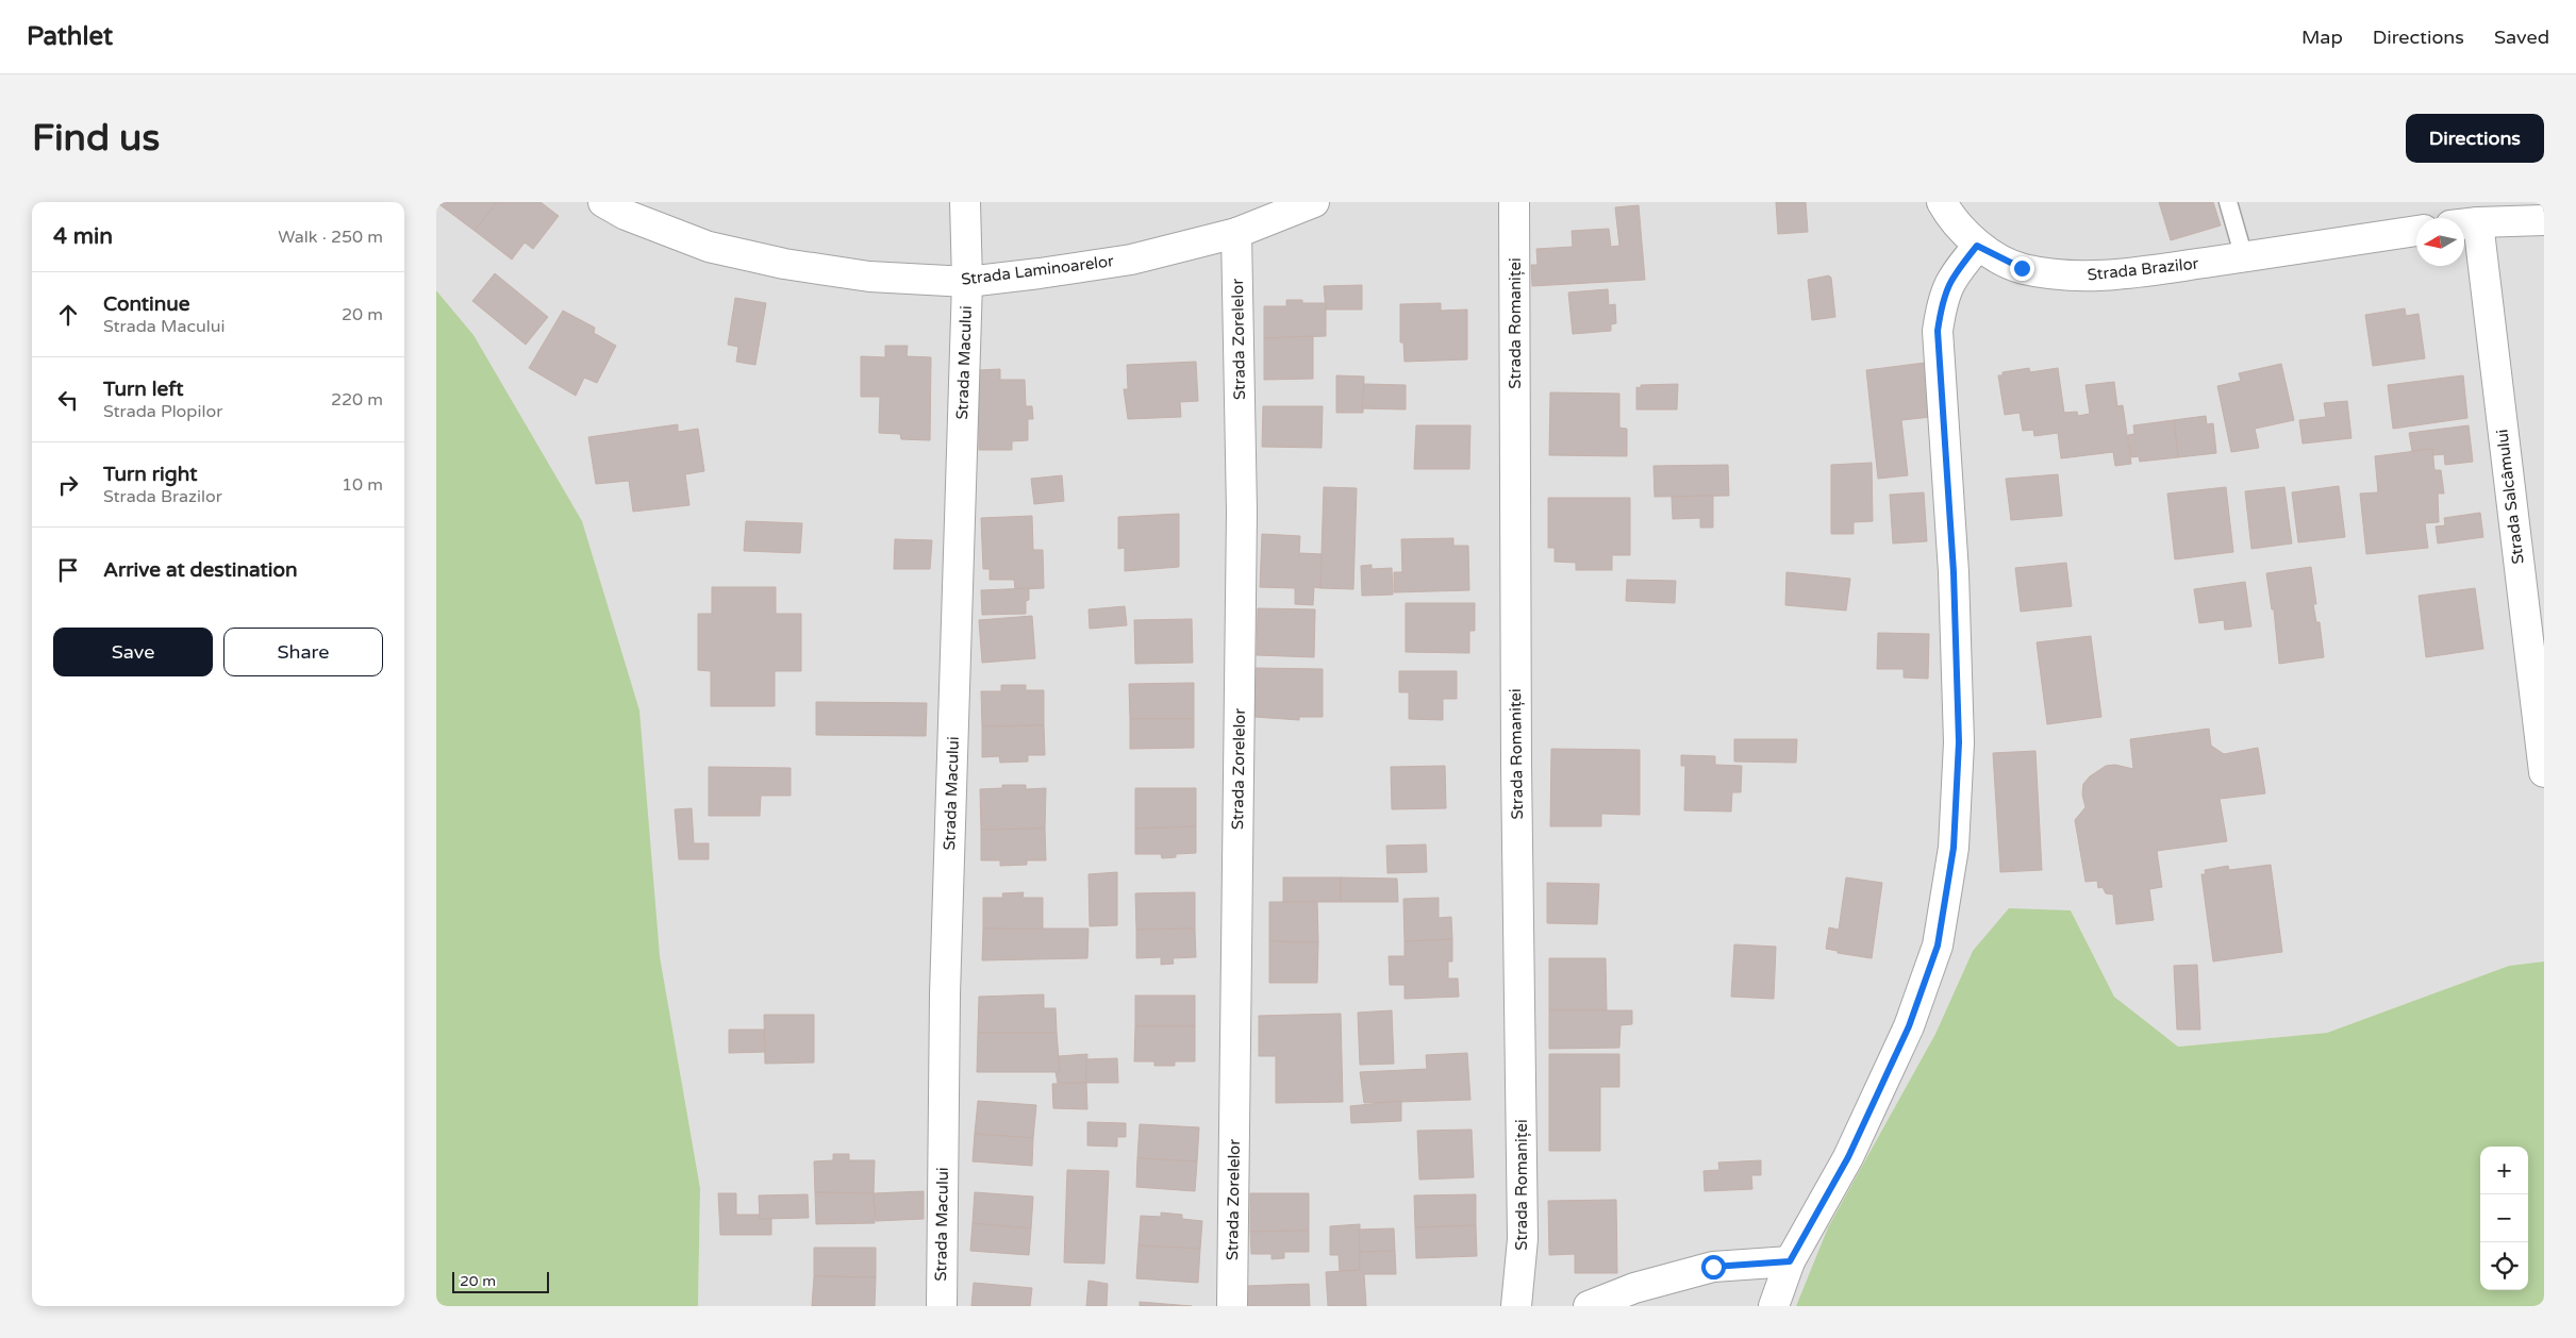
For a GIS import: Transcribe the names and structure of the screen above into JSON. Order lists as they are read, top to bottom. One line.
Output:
{"streets":{"street":["Strada Brazilor","Strada Laminoarelor","Strada Romaniței","Strada Zorelelor","Strada Macului","Strada Salcâmului"]},"crossings":[["Strada Laminoarelor","Strada Zorelelor"],["Strada Laminoarelor","Strada Macului"]],"scale_bar":"20 m","north":"left","page":{"header":"Pathlet","nav":["Map","Directions","Saved"],"buttons":["Directions",["Save","Share"]],"title":"Find us","heading":["4 min","Walk · 250 m"],"list":[["Continue","Strada Macului","20 m"],["Turn left","Strada Plopilor","220 m"],["Turn right","Strada Brazilor","10 m"],"Arrive at destination"],"map_buttons":["+","−"],"scale":"20 m"}}
